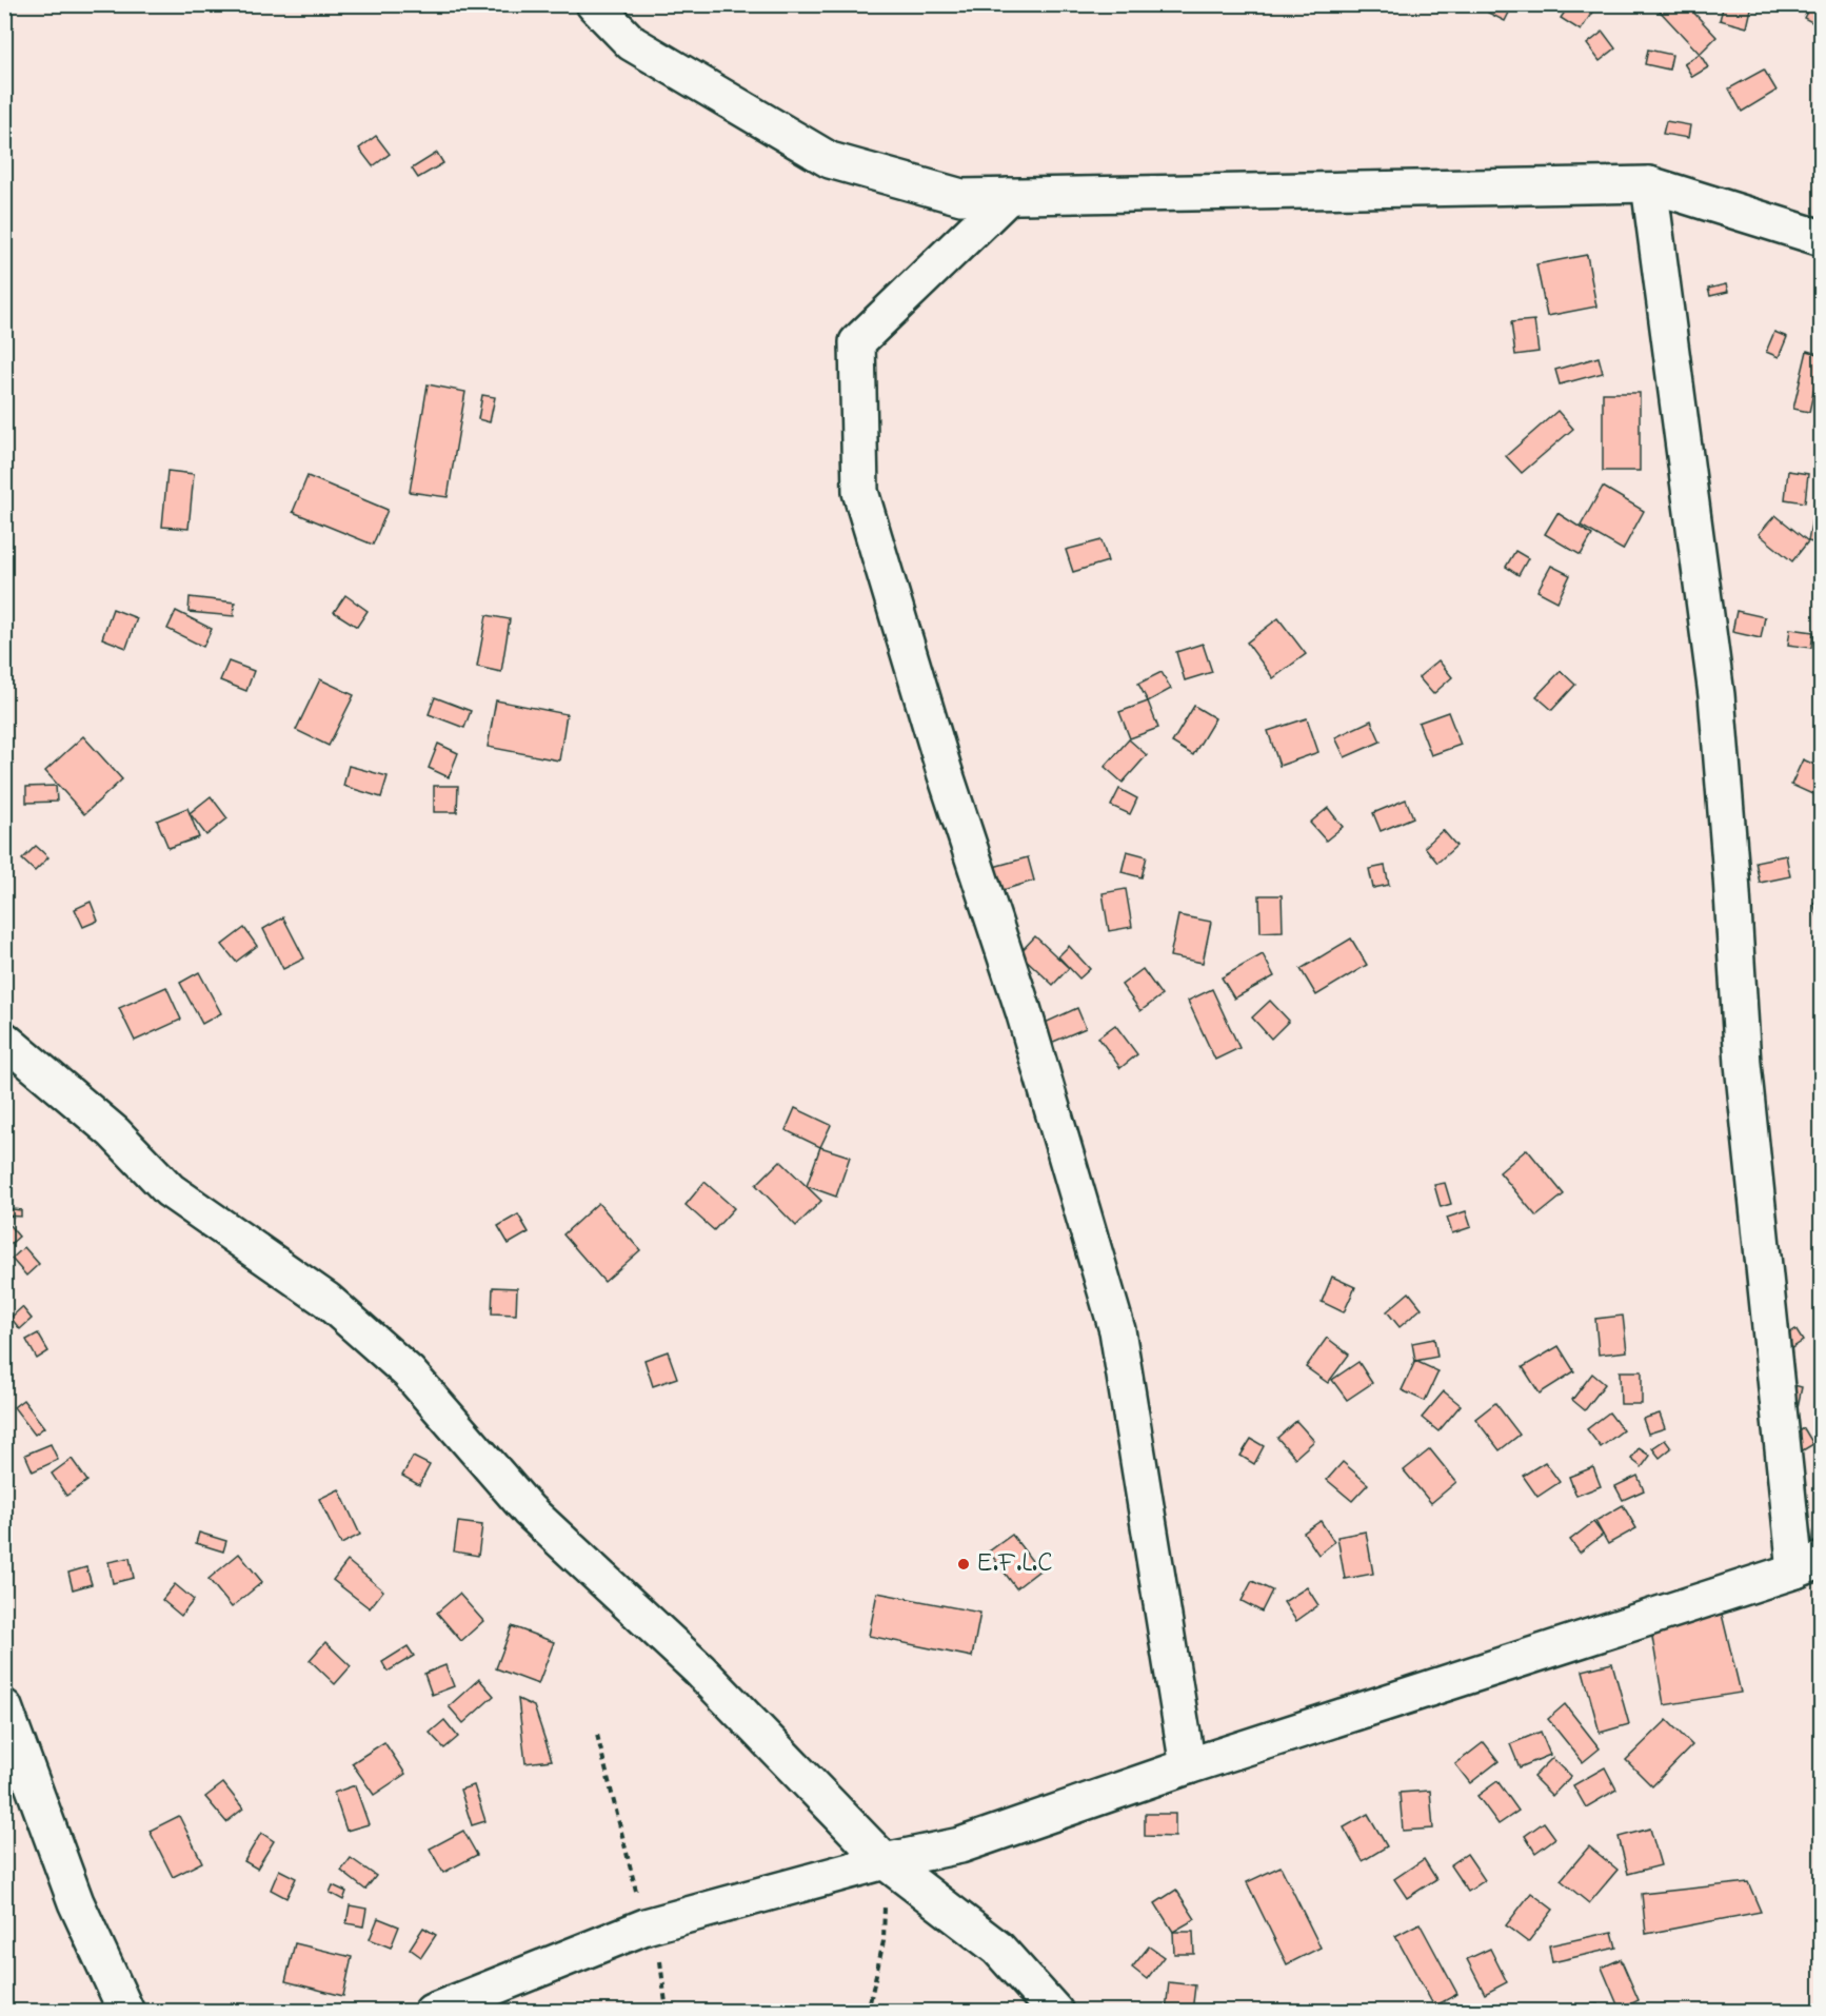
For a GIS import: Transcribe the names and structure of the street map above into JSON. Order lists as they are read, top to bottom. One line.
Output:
{"places":["E.F.L.C"]}
